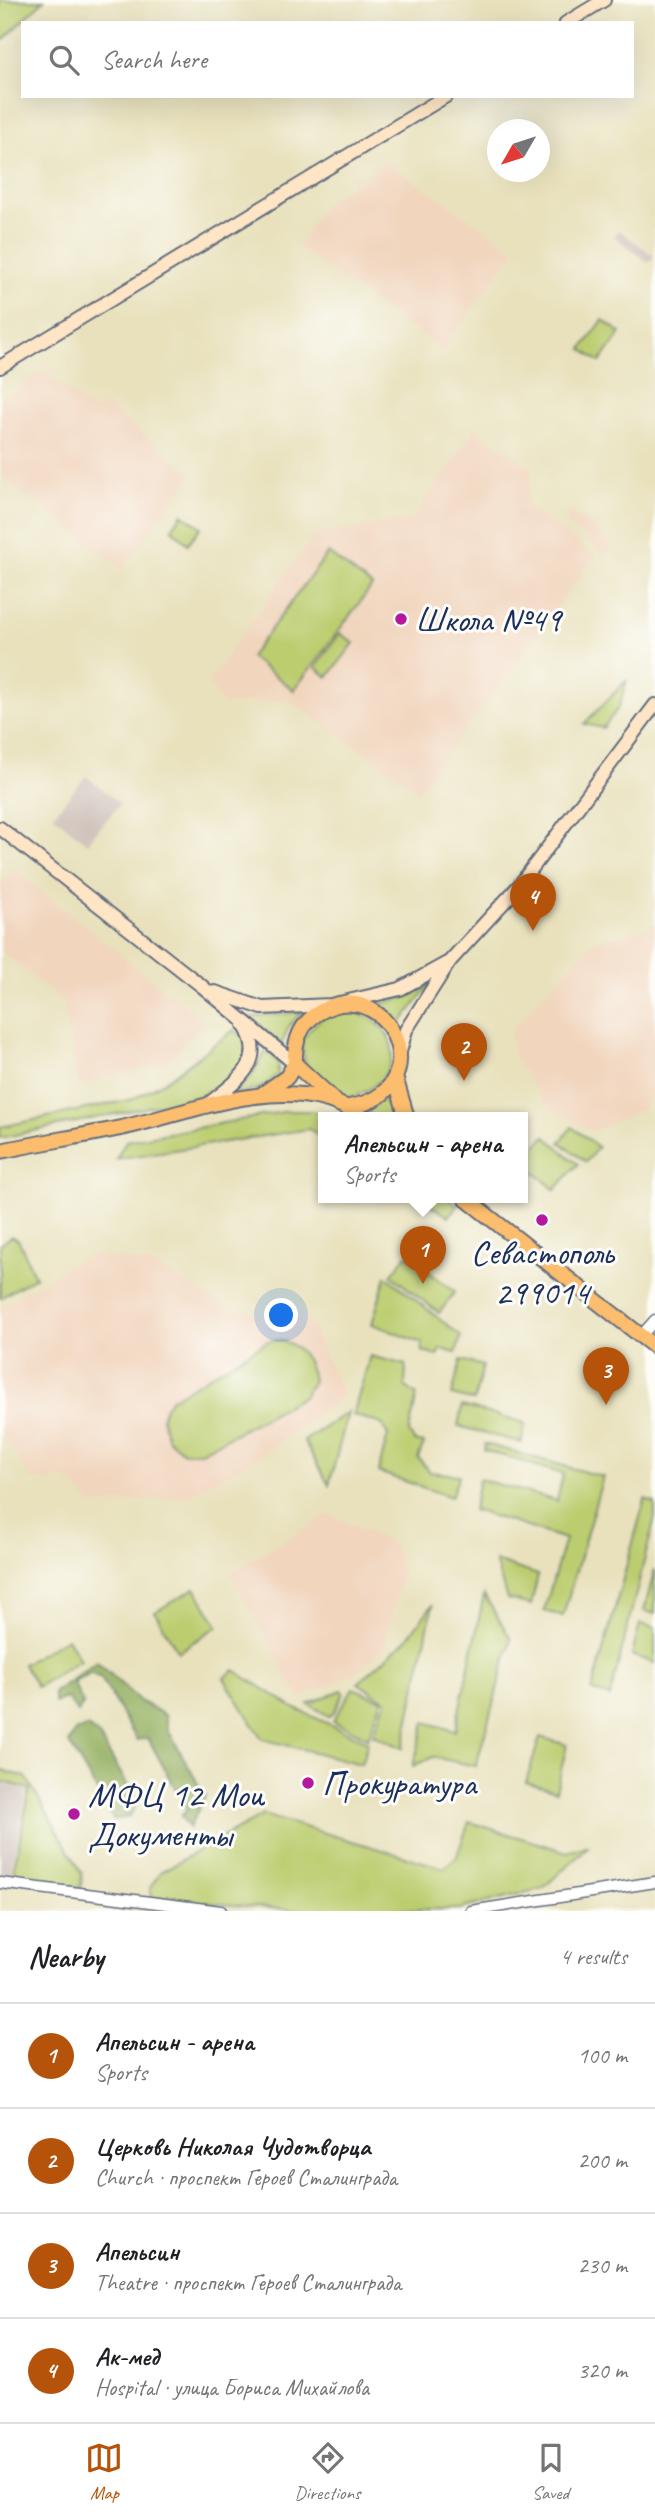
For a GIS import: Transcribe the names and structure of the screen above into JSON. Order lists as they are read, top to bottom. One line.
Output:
{"places":["Школа №49","Севастополь 299014","Прокуратура","МФЦ 12 Мои Документы"],"north":"bottom left","page":{"search":"Search here","pins":["4","2","1","3"],"popup":["Апельсин - арена","Sports"],"heading":["Nearby","4 results"],"list":[{"mark":"1","name":"Апельсин - арена","note":"Sports","value":"100 m"},{"mark":"2","name":"Церковь Николая Чудотворца","note":"Church · проспект Героев Сталинграда","value":"200 m"},{"mark":"3","name":"Апельсин","note":"Theatre · проспект Героев Сталинграда","value":"230 m"},{"mark":"4","name":"Ак-мед","note":"Hospital · улица Бориса Михайлова","value":"320 m"}],"nav":["Map","Directions","Saved"]}}
